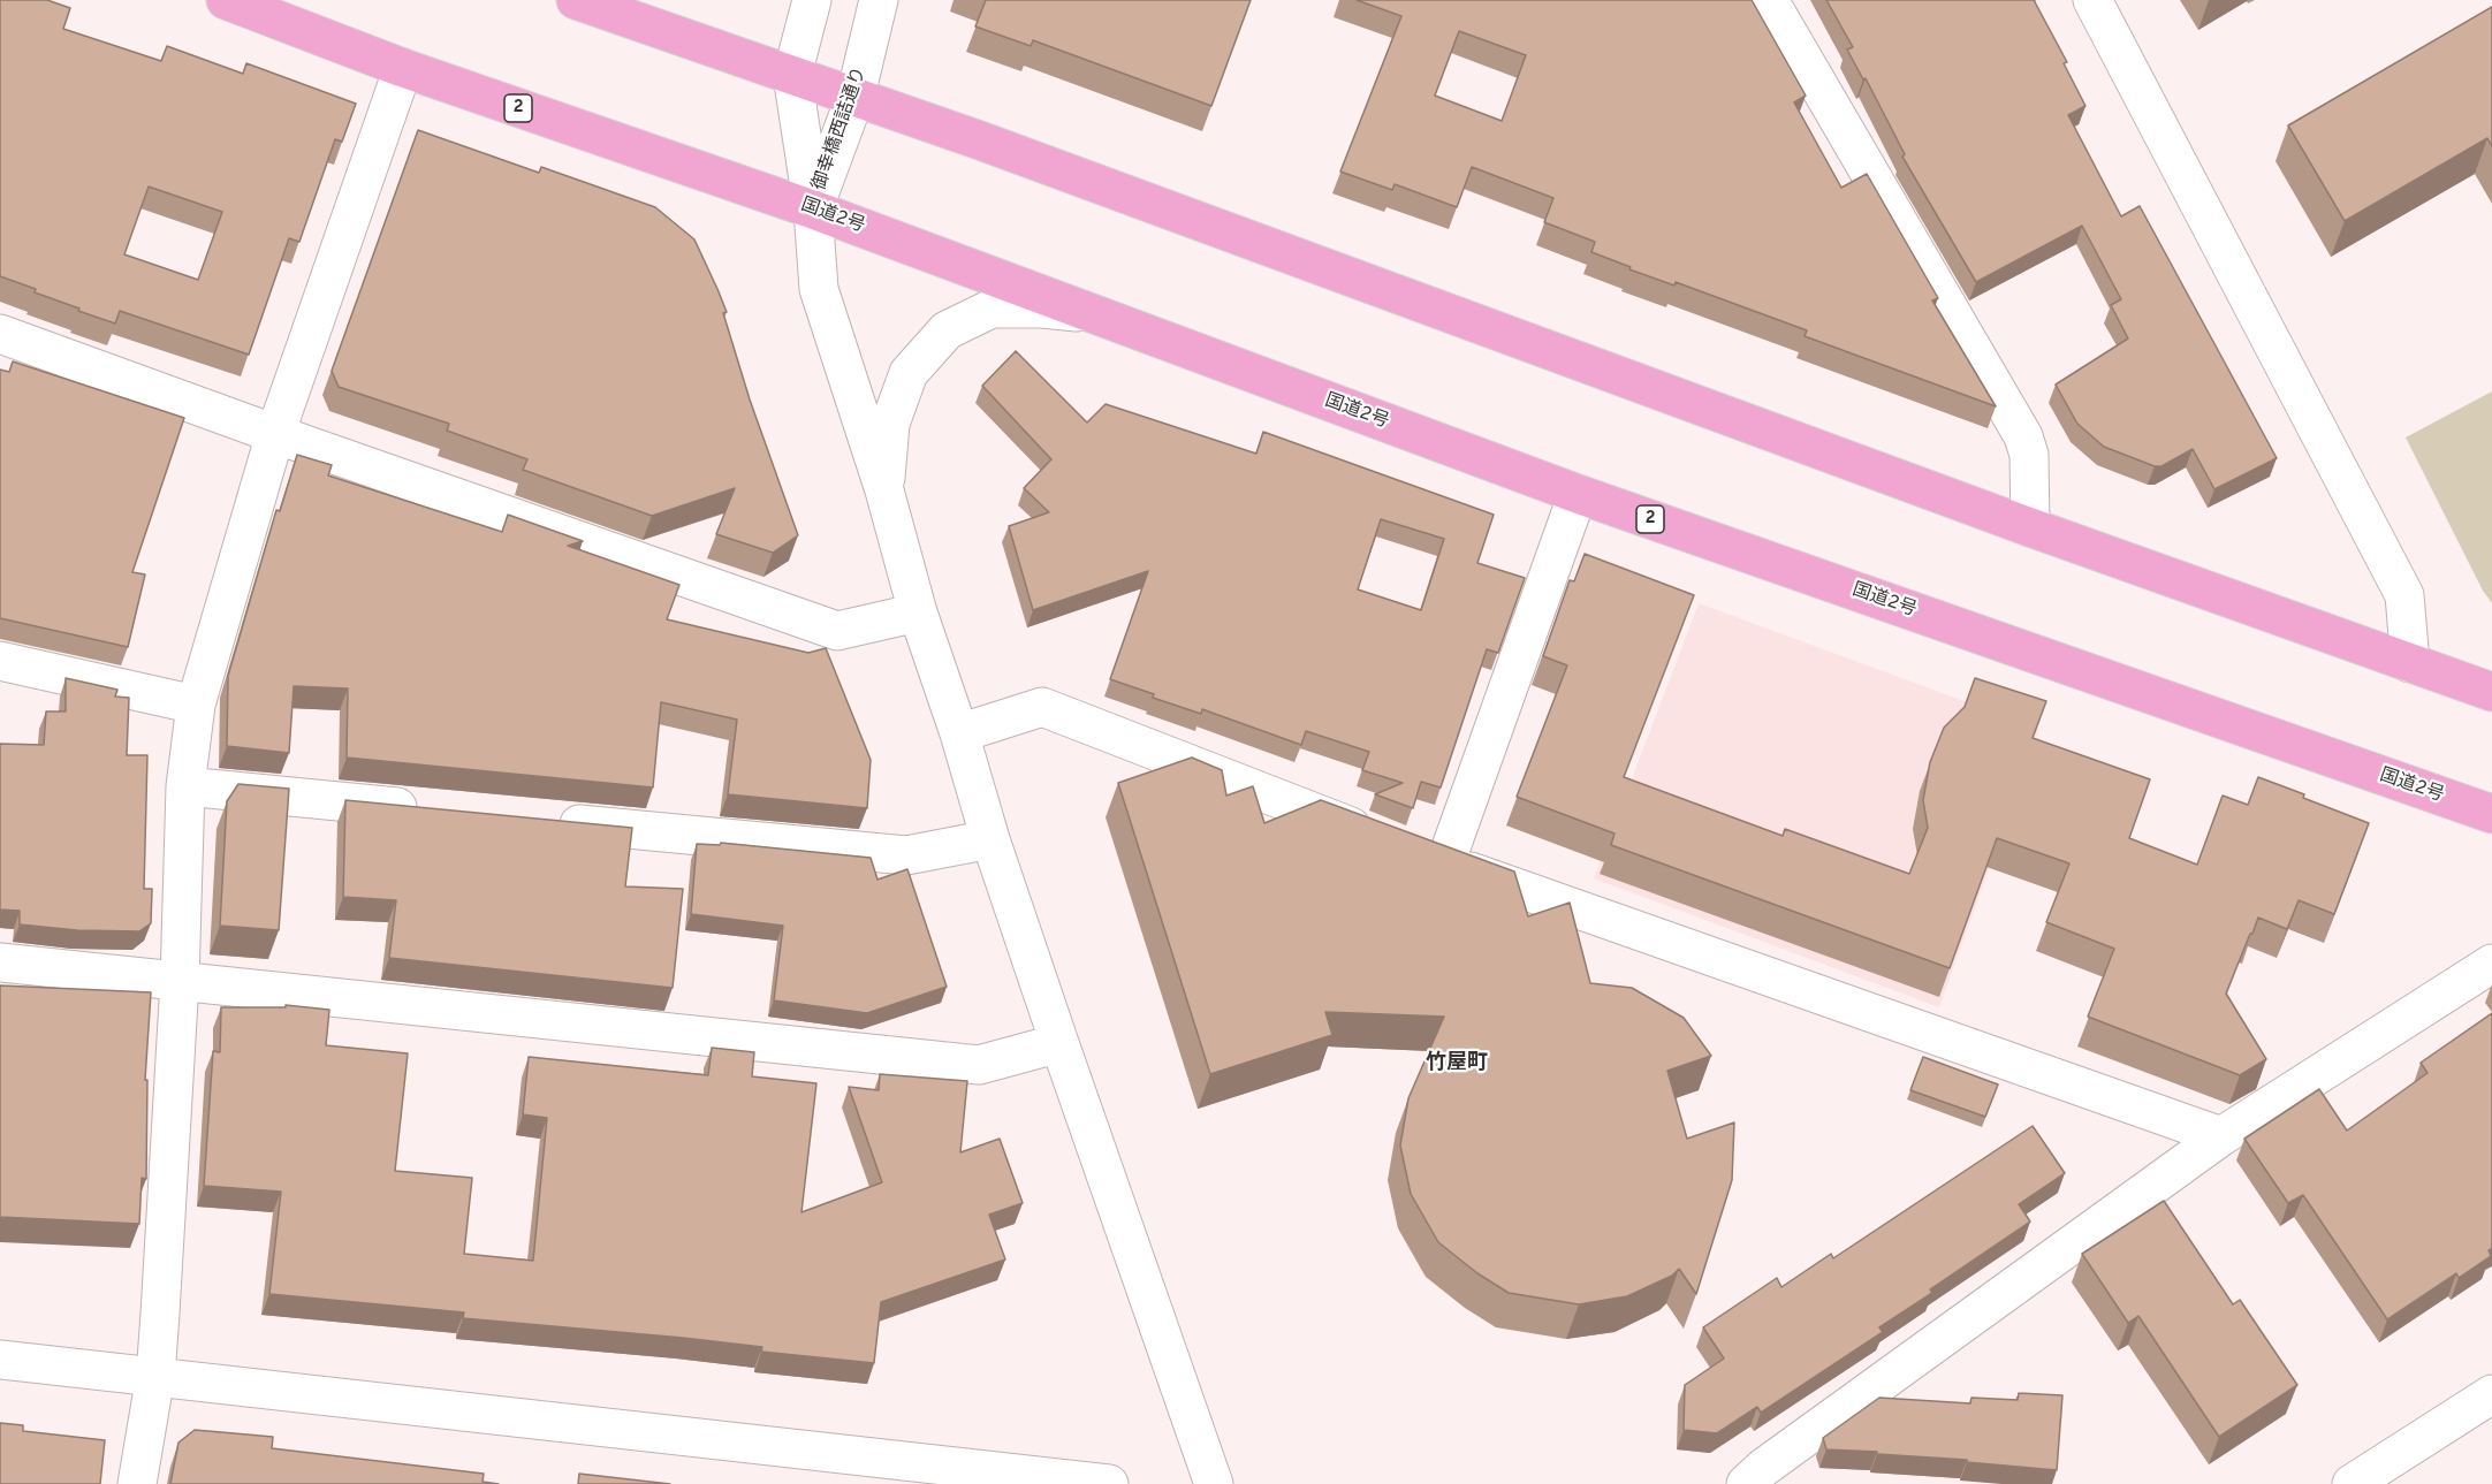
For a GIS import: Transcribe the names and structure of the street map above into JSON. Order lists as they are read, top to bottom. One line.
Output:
{"streets":{"highway":["2","国道2号"],"street":["御幸橋西詰通り"]},"crossings":[["御幸橋西詰通り","国道2号"]],"districts":["竹屋町"]}
